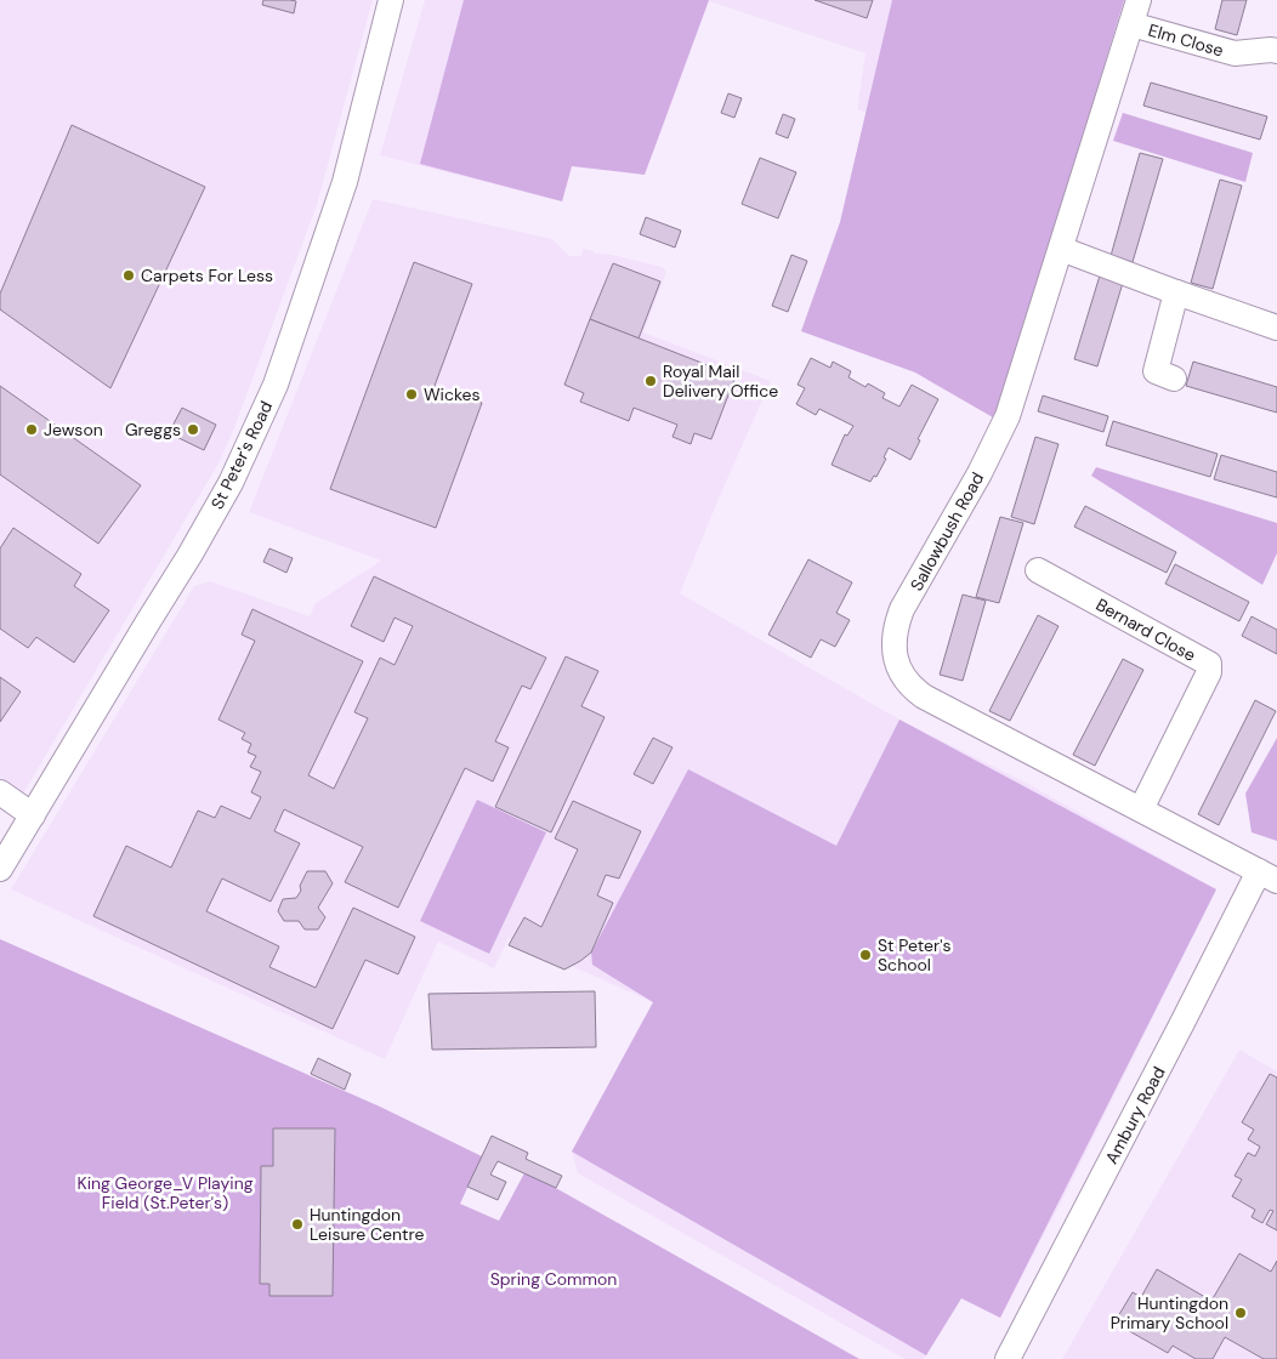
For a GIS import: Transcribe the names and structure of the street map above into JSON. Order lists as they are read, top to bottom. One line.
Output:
{"streets":{"street":["Elm Close","St Peter's Road","Sallowbush Road","Bernard Close","Ambury Road"]},"crossings":[["Elm Close","Sallowbush Road"],["Sallowbush Road","Bernard Close"],["Sallowbush Road","Ambury Road"]],"parks":["King George_V Playing Field (St.Peter's)","Spring Common"],"places":["Carpets For Less","Royal Mail Delivery Office","Wickes","Jewson","Greggs","St Peter's School","Huntingdon Leisure Centre","Huntingdon Primary School"]}
